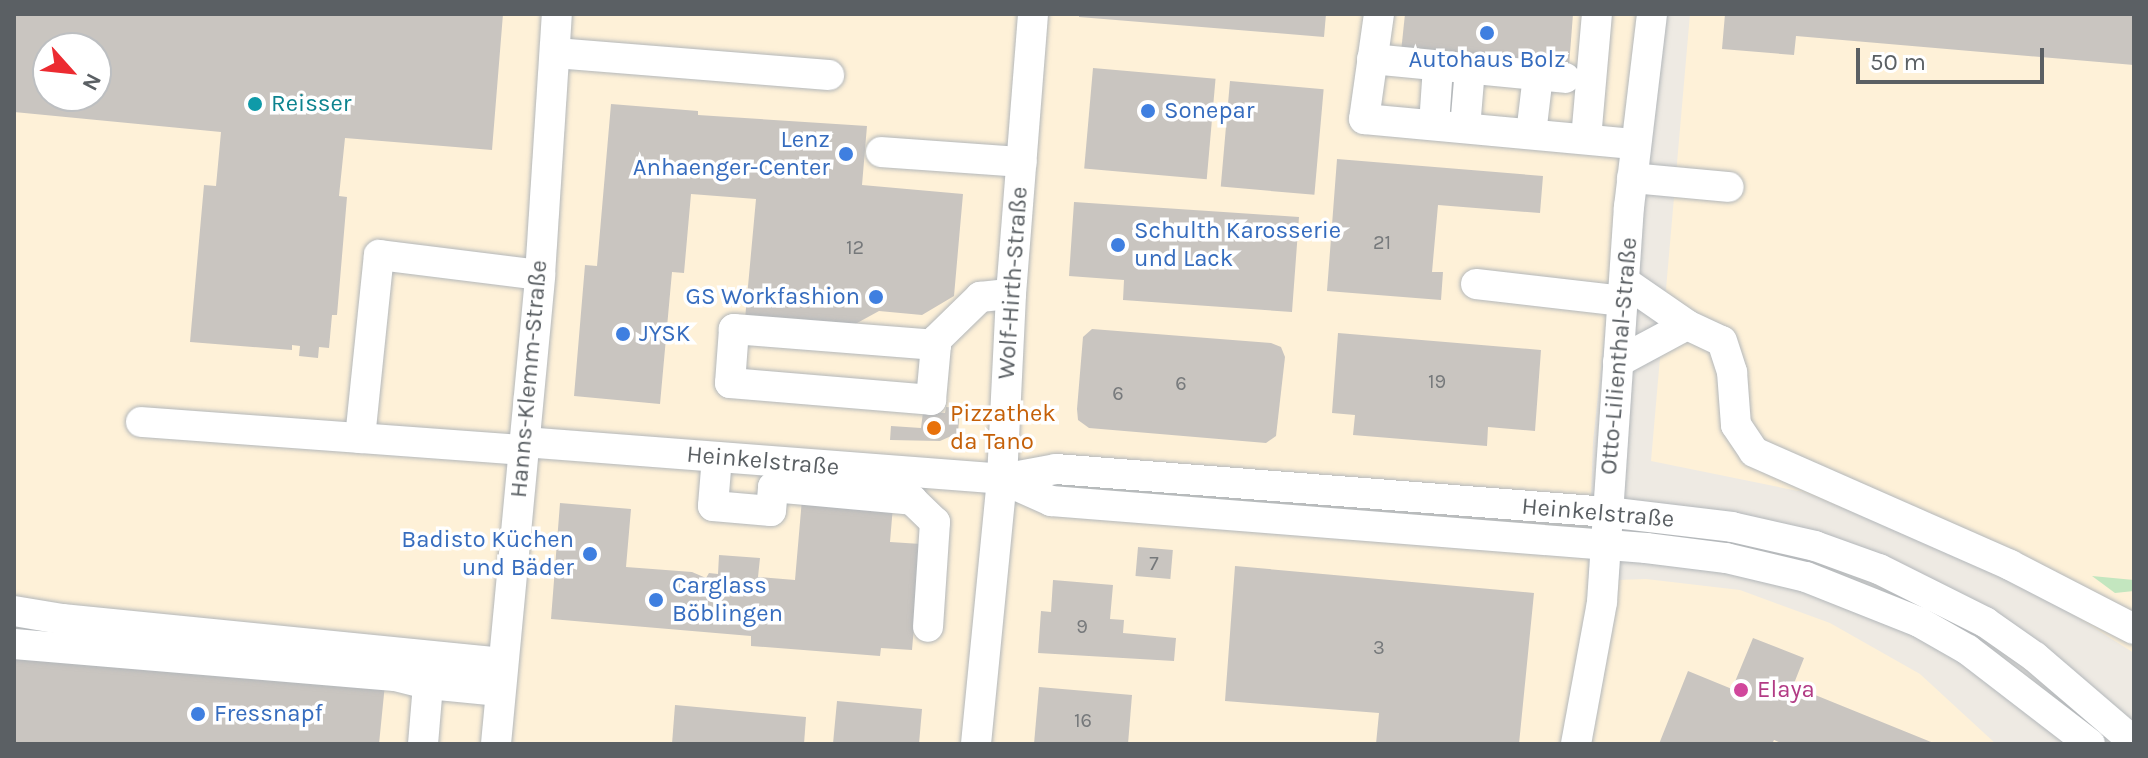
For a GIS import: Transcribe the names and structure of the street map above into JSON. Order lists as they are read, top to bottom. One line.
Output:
{"streets":{"street":["Wolf-Hirth-Straße","Otto-Lilienthal-Straße","Hanns-Klemm-Straße","Heinkelstraße"]},"crossings":[["Wolf-Hirth-Straße","Heinkelstraße"],["Otto-Lilienthal-Straße","Heinkelstraße"],["Hanns-Klemm-Straße","Heinkelstraße"]],"places":["Autohaus Bolz","Reisser","Sonepar","Lenz Anhaenger-Center","Schulth Karosserie und Lack","GS Workfashion","JYSK","Pizzathek da Tano","Badisto Küchen und Bäder","Carglass Böblingen","Elaya","Fressnapf"],"house_numbers":["21","12","19","6","6","7","9","3","16"],"scale_bar":"50 m","north":"bottom right"}
